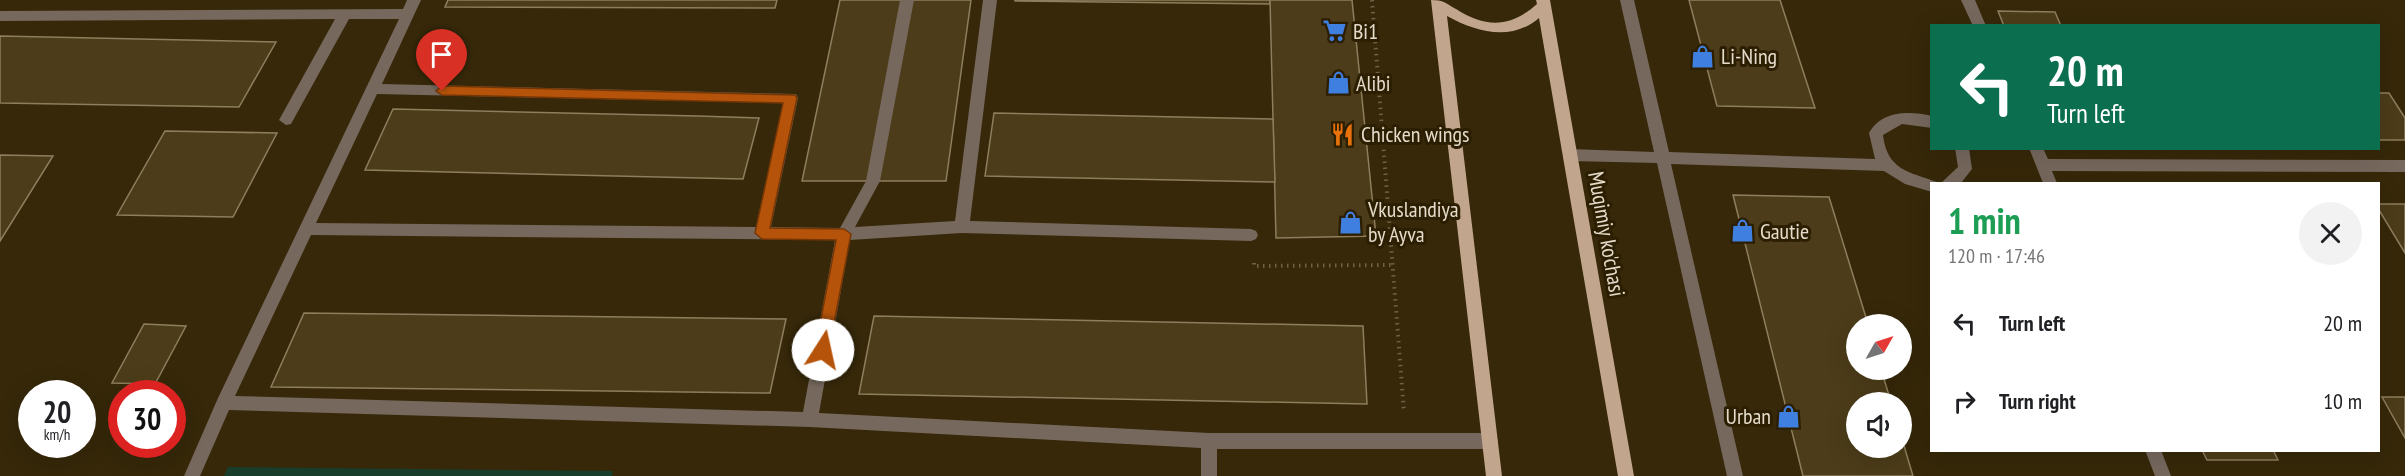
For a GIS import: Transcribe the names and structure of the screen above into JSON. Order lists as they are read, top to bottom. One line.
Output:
{"streets":{"main road":["Muqimiy ko'chasi"]},"places":{"supermarket":["Bi1"],"shop":["Li-Ning","Alibi","Vkuslandiya by Ayva","Gautie","Urban"],"restaurant":["Chicken wings"]},"north":"top right","page":{"turn":["20 m","Turn left"],"heading":["1 min","120 m · 17:46"],"list":[{"name":"Turn left","value":"20 m"},{"name":"Turn right","value":"10 m"}],"speed":"20 km/h","limit":"30"}}
